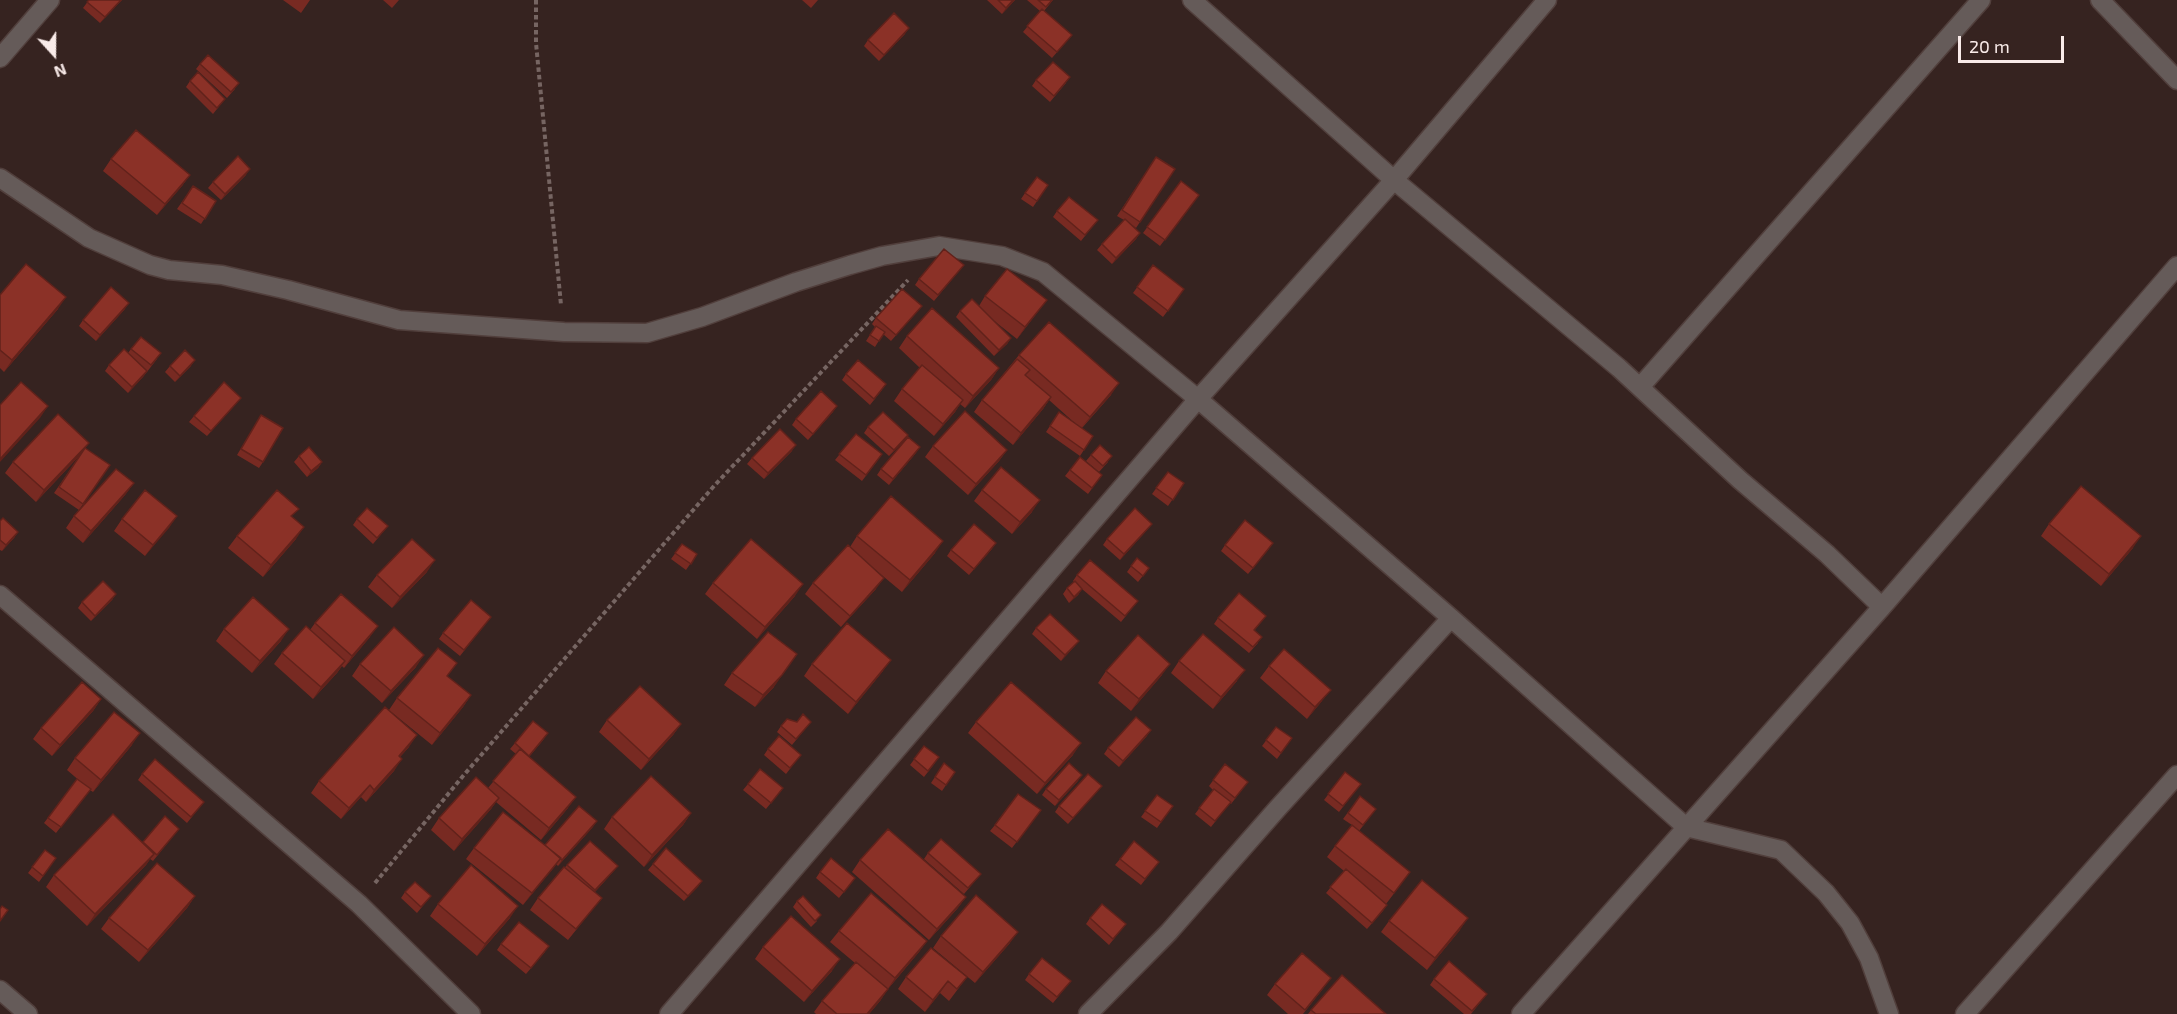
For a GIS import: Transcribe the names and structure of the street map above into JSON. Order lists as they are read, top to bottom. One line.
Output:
{"scale_bar":"20 m","north":"bottom"}
